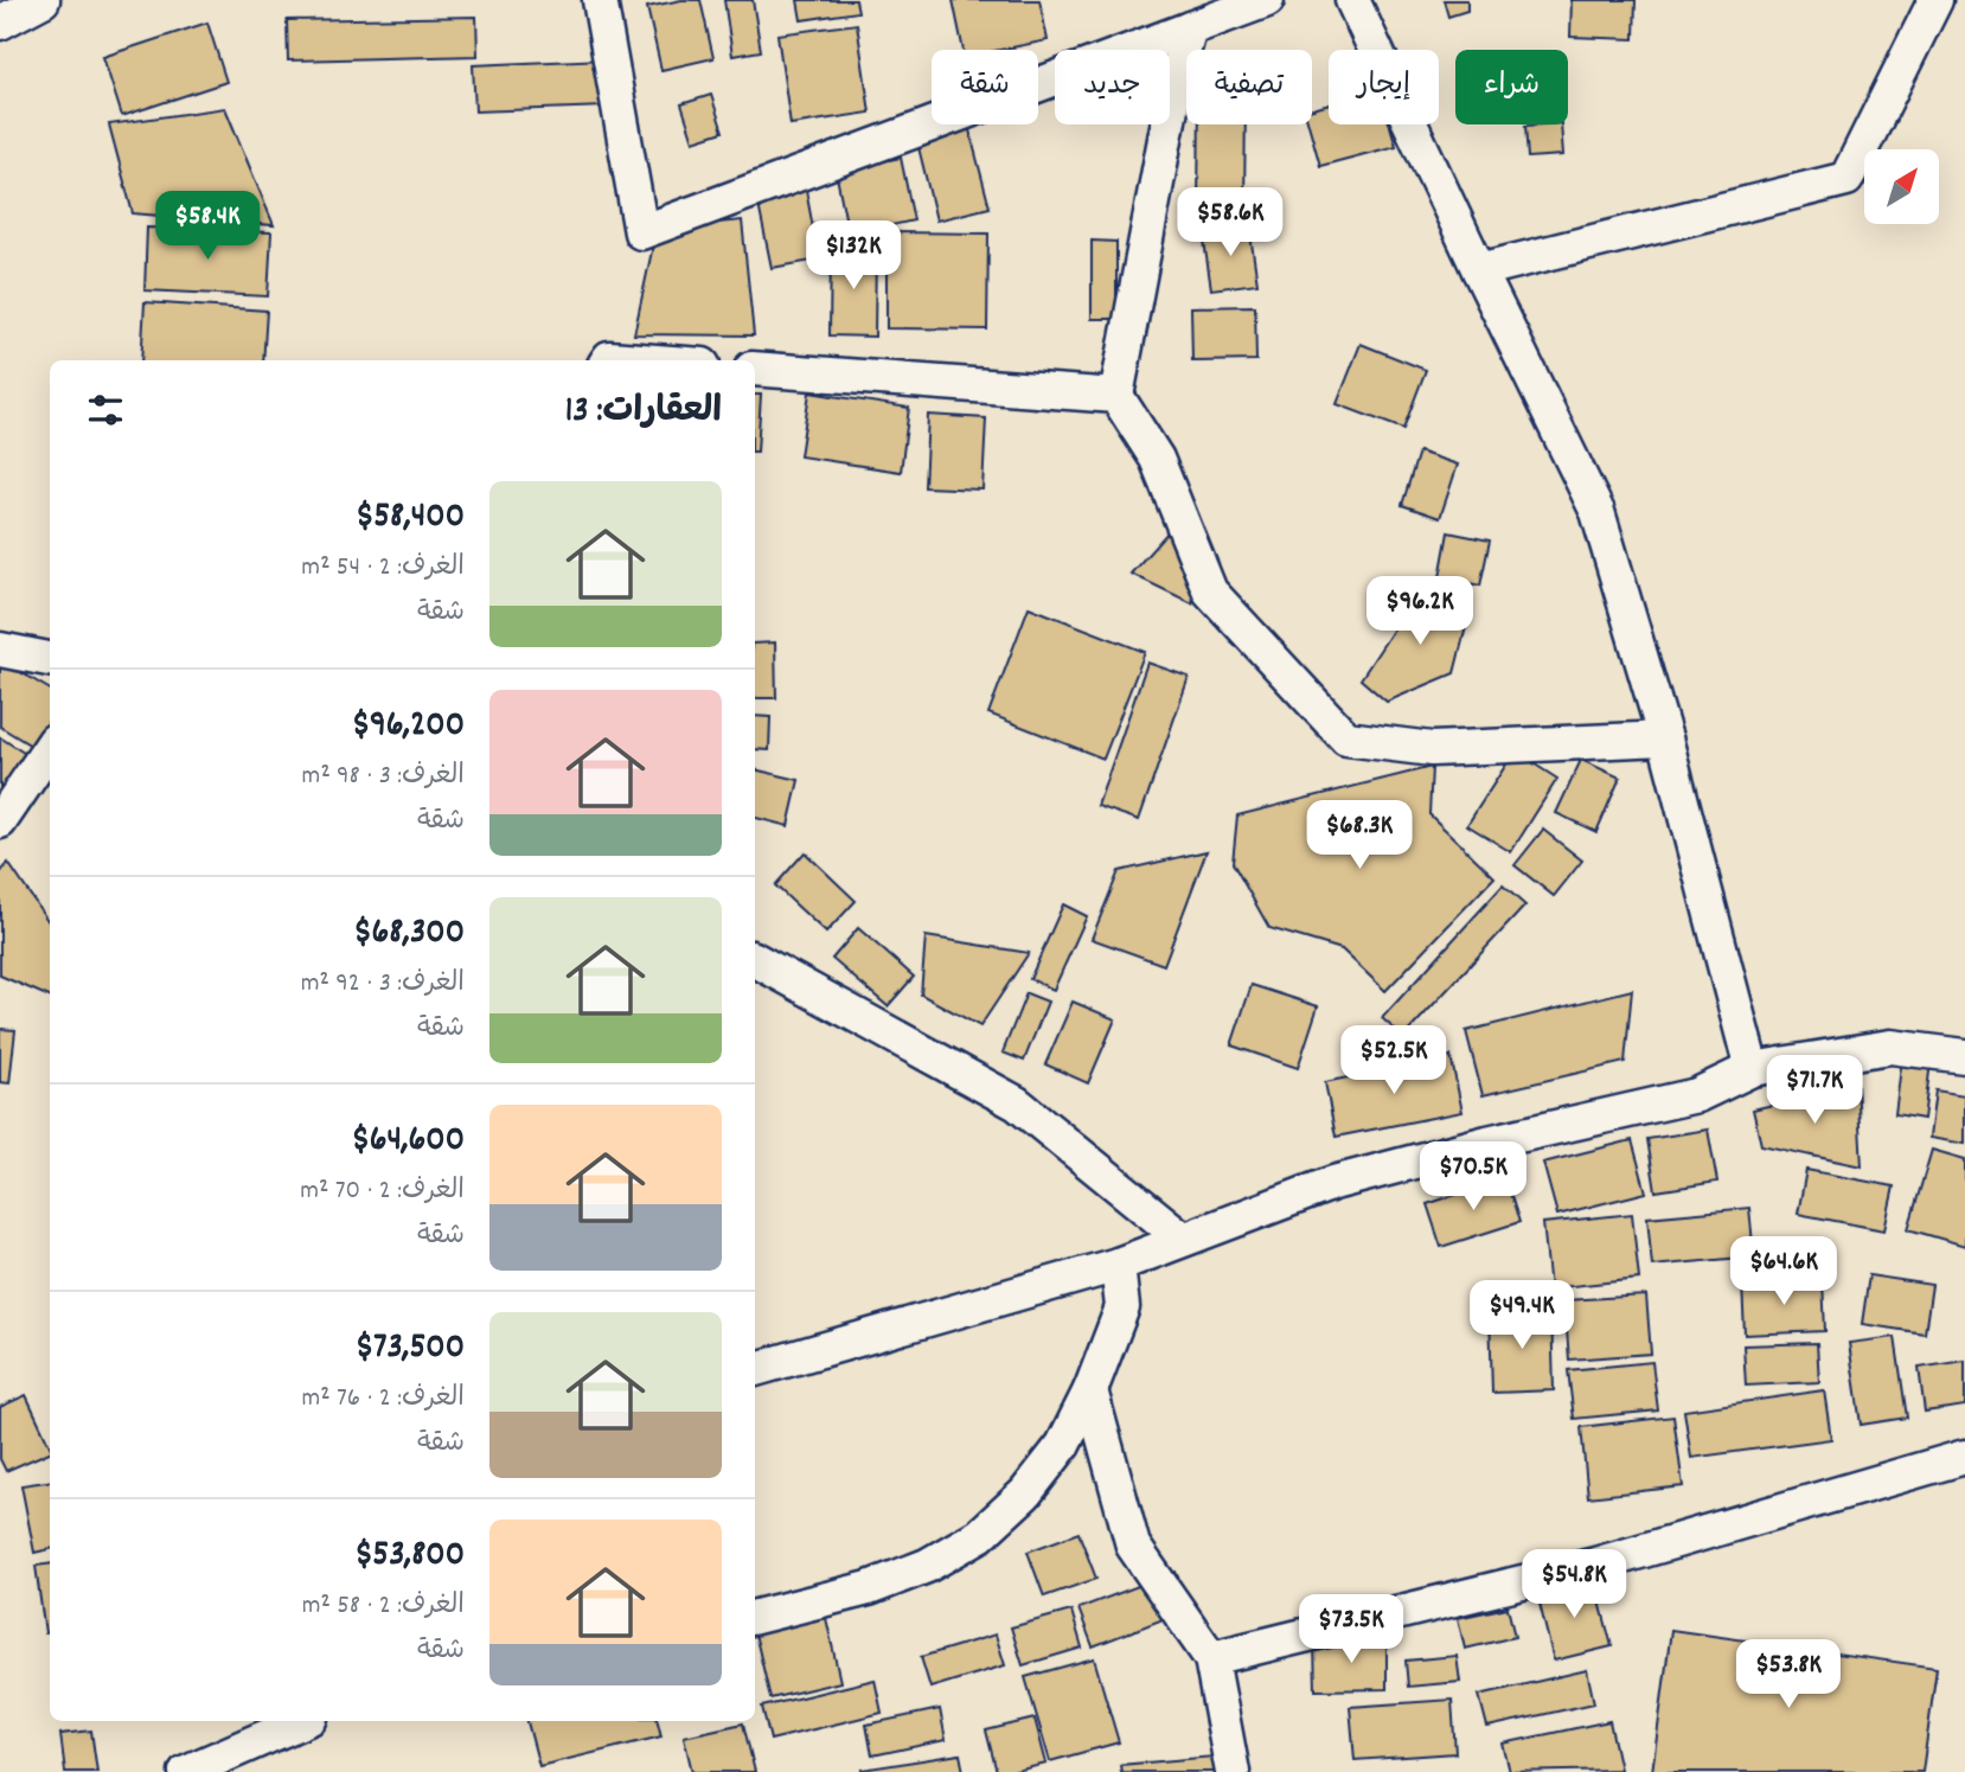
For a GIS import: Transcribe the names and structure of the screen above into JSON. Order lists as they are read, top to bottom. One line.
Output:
{"north":"top right","page":{"chip":["شراء","إيجار","تصفية","جديد","شقة"],"price":["$58.6K","$58.4K","$132K","$96.2K","$68.3K","$52.5K","$71.7K","$70.5K","$64.6K","$49.4K","$54.8K","$73.5K","$53.8K"],"heading":"العقارات: 13","list":[{"name":"$58,400","note":"الغرف: 2 · 54 m² · شقة"},{"name":"$96,200","note":"الغرف: 3 · 98 m² · شقة"},{"name":"$68,300","note":"الغرف: 3 · 92 m² · شقة"},{"name":"$64,600","note":"الغرف: 2 · 70 m² · شقة"},{"name":"$73,500","note":"الغرف: 2 · 76 m² · شقة"},{"name":"$53,800","note":"الغرف: 2 · 58 m² · شقة"}]}}
